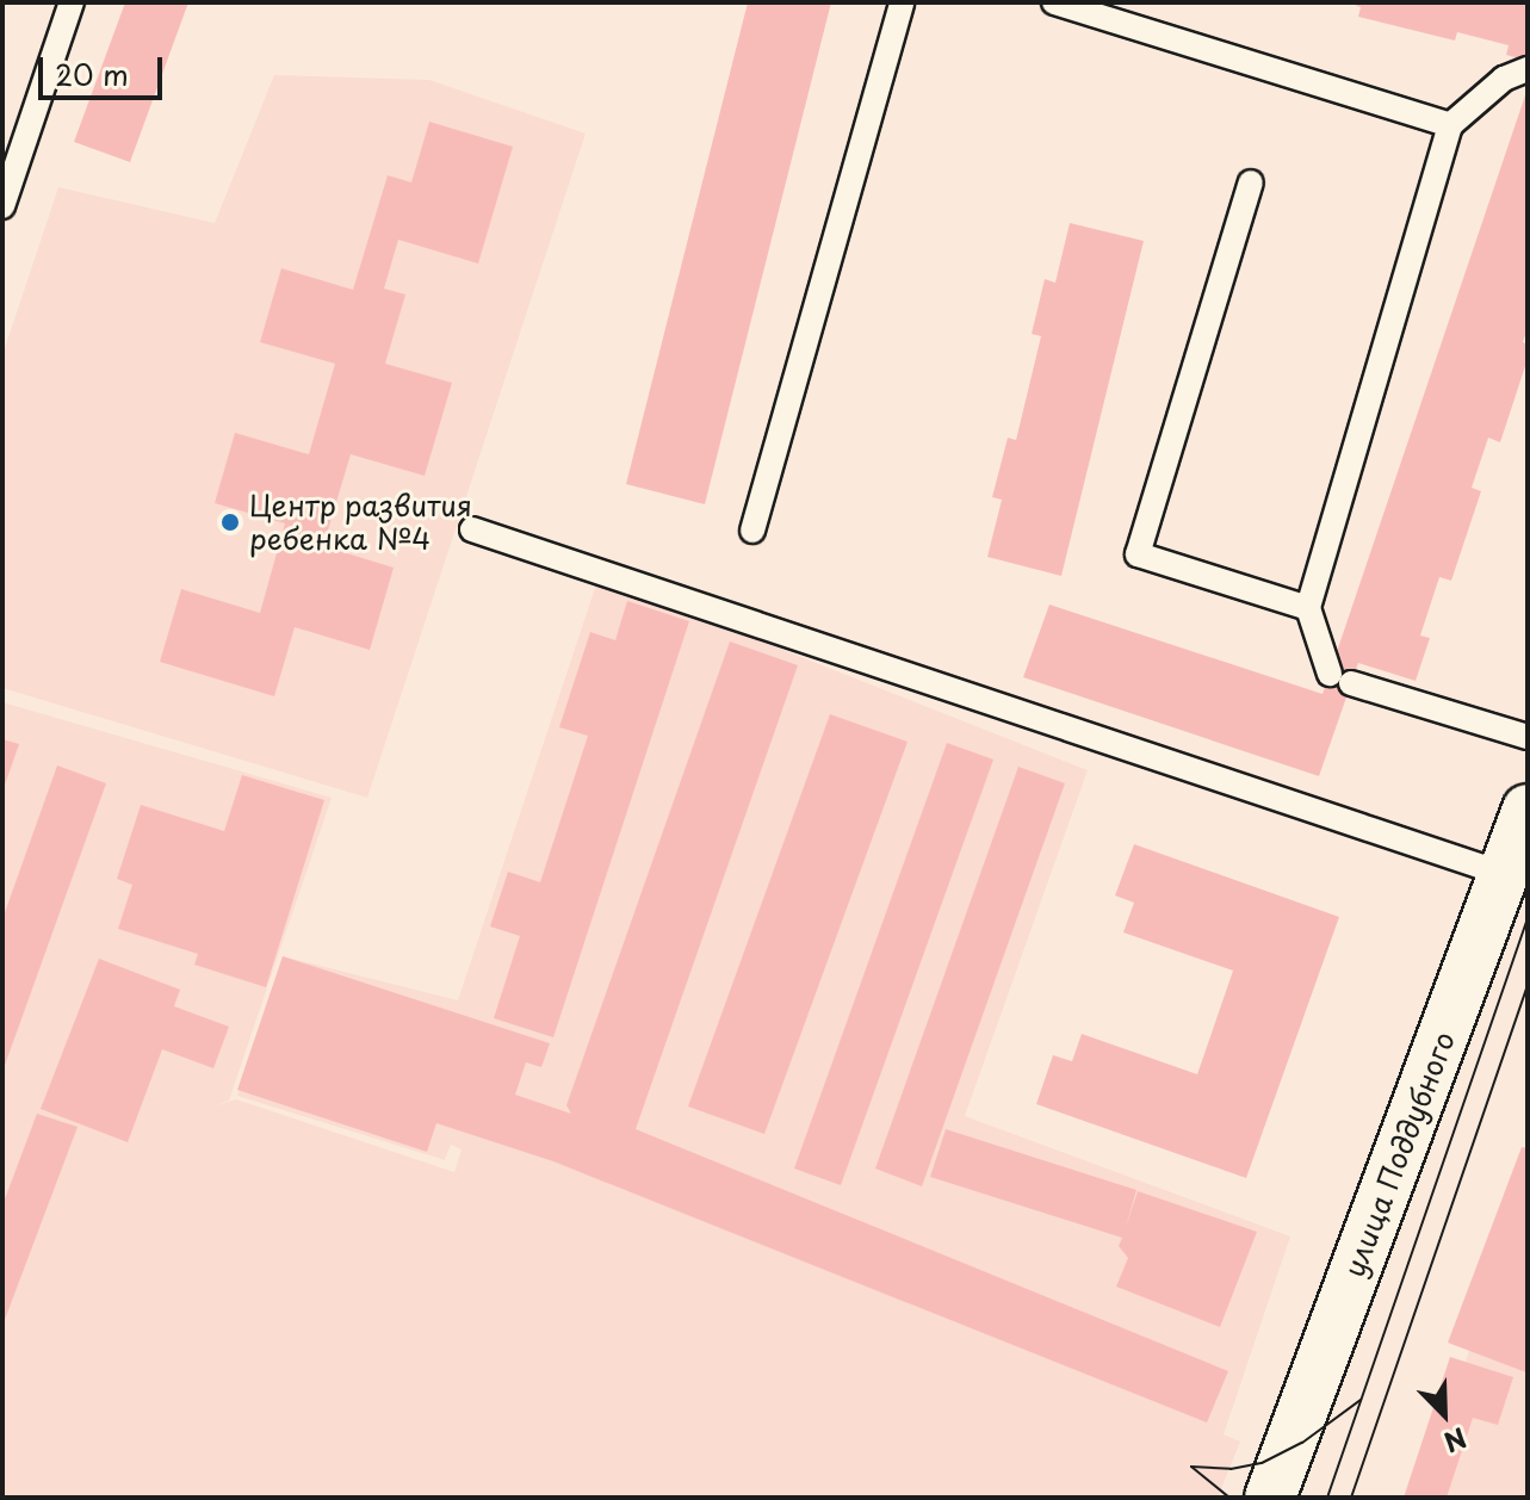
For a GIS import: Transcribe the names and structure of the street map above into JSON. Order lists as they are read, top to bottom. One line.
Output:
{"streets":{"street":["улица Поддубного"]},"places":["Центр развития ребенка №4"],"scale_bar":"20 m","north":"bottom right"}
